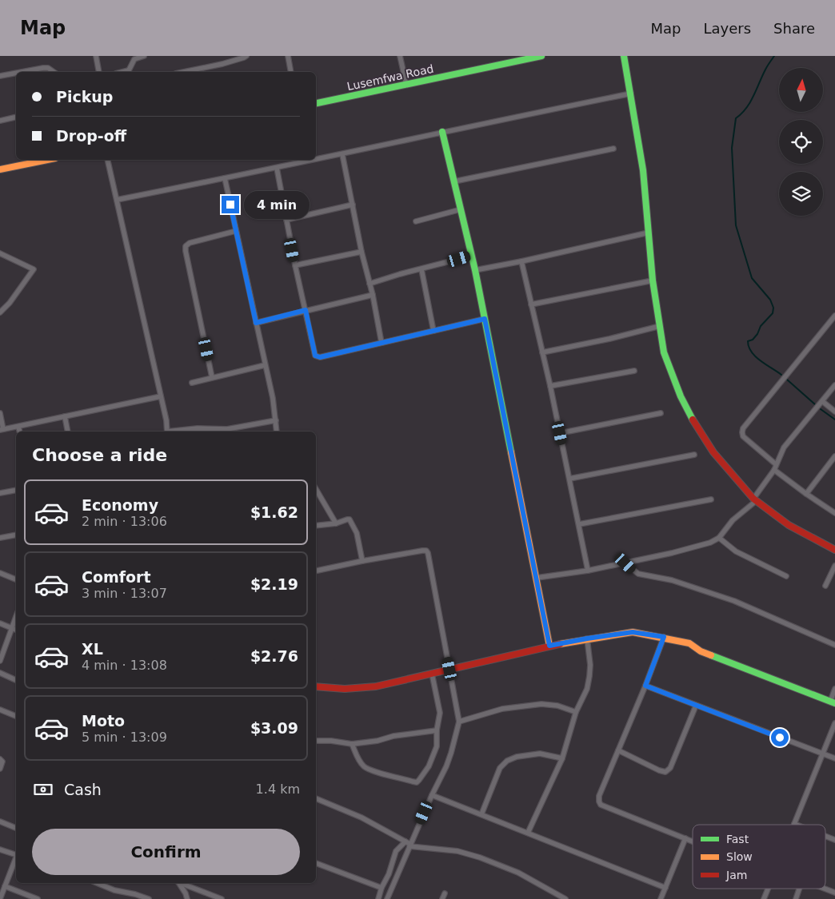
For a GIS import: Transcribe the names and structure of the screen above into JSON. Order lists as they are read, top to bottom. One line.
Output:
{"streets":{"street":["Lusemfwa Road"]},"legend":["Fast","Slow","Jam"],"north":"top","page":{"header":"Map","nav":["Map","Layers","Share"],"banner":["Pickup","Drop-off"],"bubble":"4 min","heading":"Choose a ride","list":[{"name":"Economy","note":"2 min · 13:06","value":"$1.62"},{"name":"Comfort","note":"3 min · 13:07","value":"$2.19"},{"name":"XL","note":"4 min · 13:08","value":"$2.76"},{"name":"Moto","note":"5 min · 13:09","value":"$3.09"}],"pay":["Cash","1.4 km"],"buttons":"Confirm"}}
